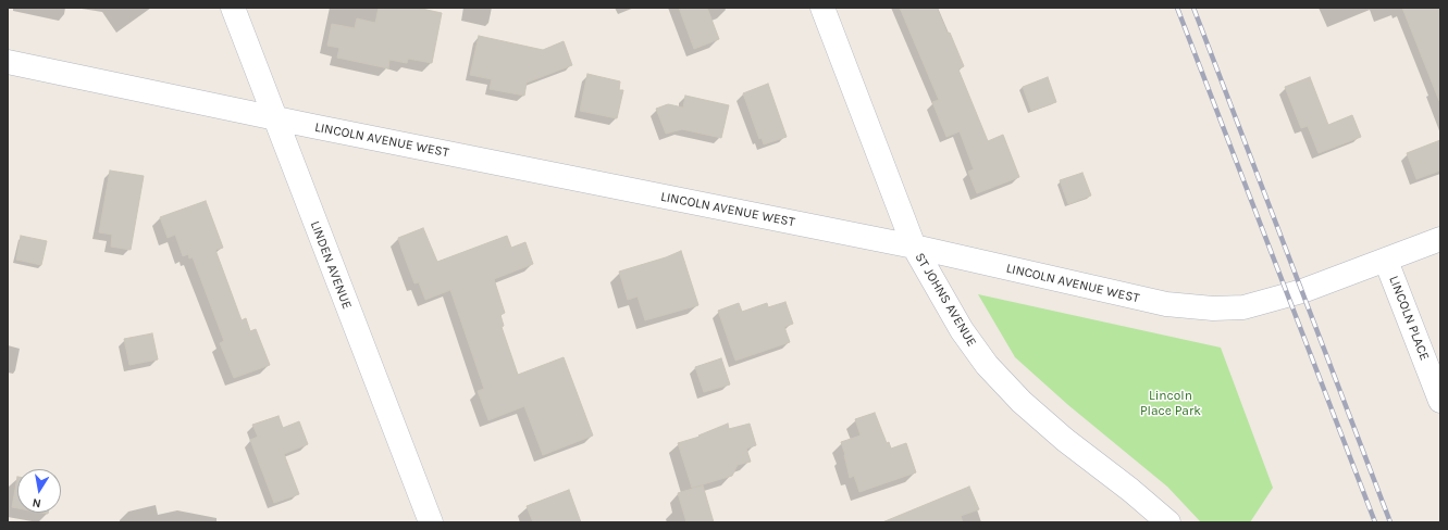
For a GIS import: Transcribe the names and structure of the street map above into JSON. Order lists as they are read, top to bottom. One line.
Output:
{"streets":{"street":["LINCOLN AVENUE WEST","LINDEN AVENUE","ST JOHNS AVENUE","LINCOLN PLACE"]},"crossings":[["LINCOLN AVENUE WEST","LINDEN AVENUE"],["LINCOLN AVENUE WEST","ST JOHNS AVENUE"],["LINCOLN AVENUE WEST","LINCOLN PLACE"]],"parks":["Lincoln Place Park"],"north":"bottom"}
